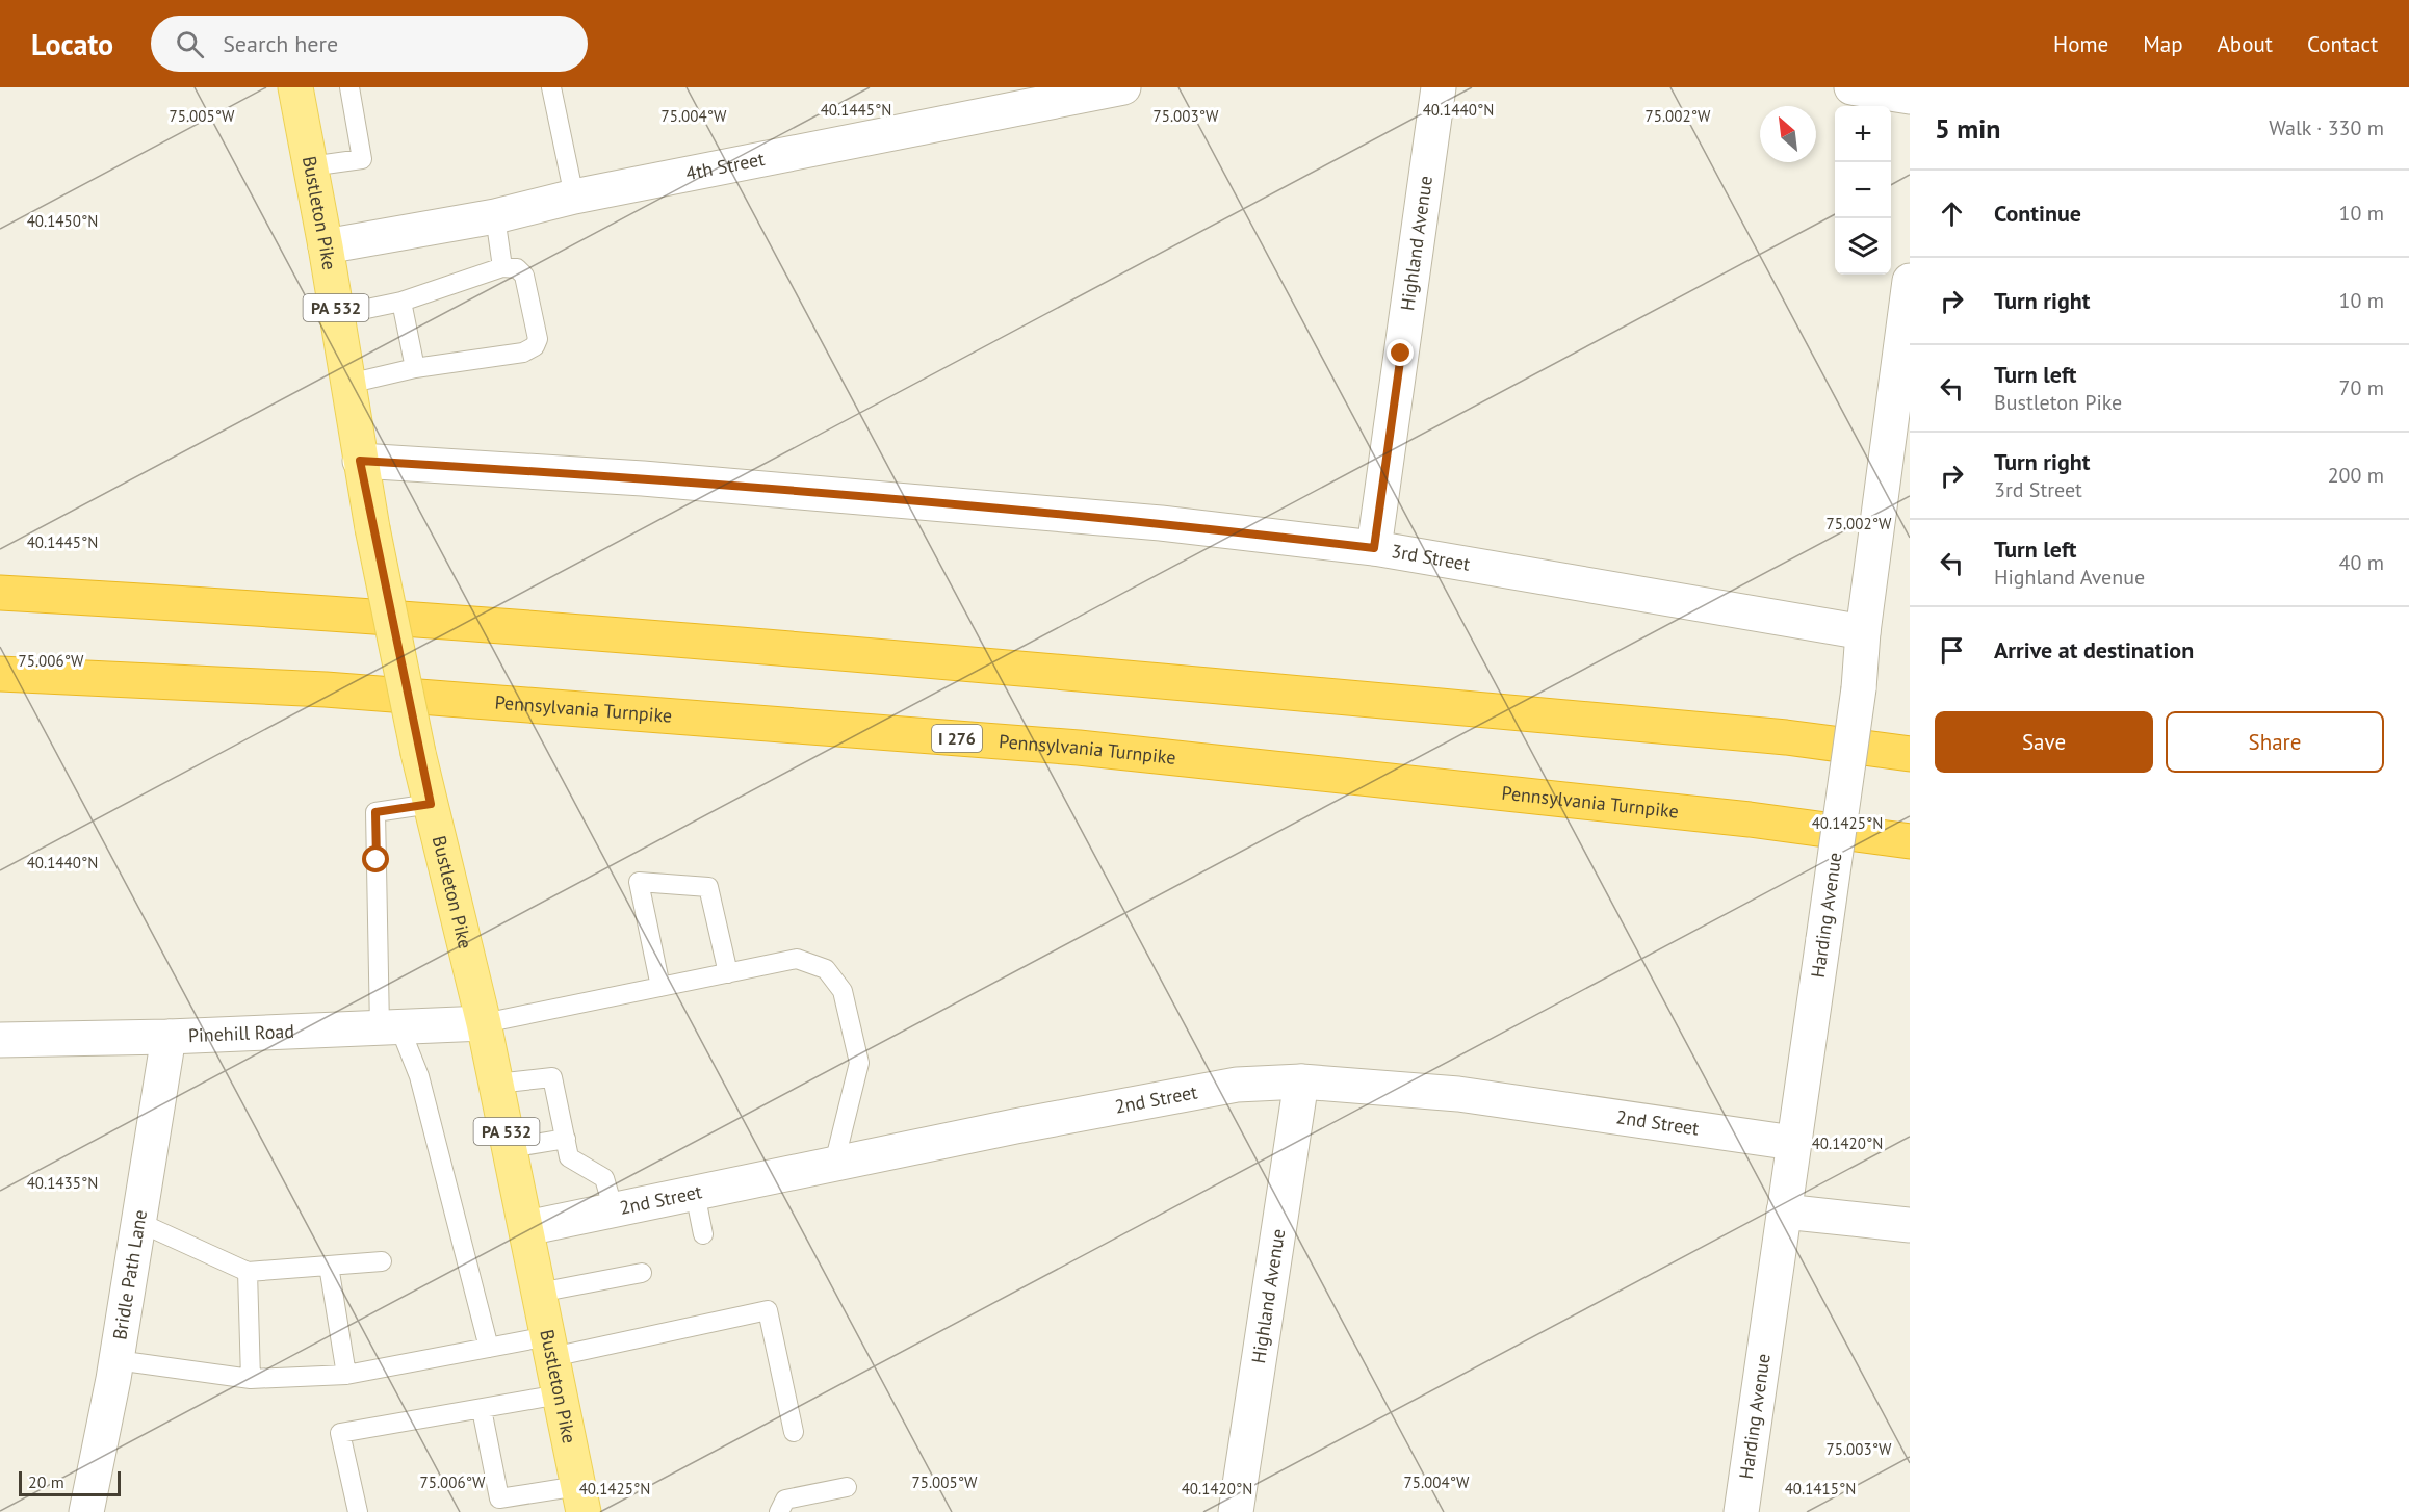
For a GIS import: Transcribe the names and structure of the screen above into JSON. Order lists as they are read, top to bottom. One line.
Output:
{"streets":{"highway":["Pennsylvania Turnpike","I 276"],"main road":["Bustleton Pike","PA 532"],"street":["4th Street","Highland Avenue","3rd Street","Harding Avenue","Pinehill Road","2nd Street","Bridle Path Lane"]},"crossings":[["4th Street","Bustleton Pike"],["Bustleton Pike","3rd Street"],["Bustleton Pike","Pinehill Road"],["Bustleton Pike","2nd Street"],["Highland Avenue","3rd Street"],["Highland Avenue","2nd Street"],["3rd Street","Harding Avenue"],["Harding Avenue","2nd Street"],["Pinehill Road","Bridle Path Lane"]],"scale_bar":"20 m","north":"top left","page":{"header":"Locato","search":"Search here","nav":["Home","Map","About","Contact"],"heading":["5 min","Walk · 330 m"],"map_buttons":["+","−"],"list":[["Continue","10 m"],["Turn right","10 m"],["Turn left","Bustleton Pike","70 m"],["Turn right","3rd Street","200 m"],["Turn left","Highland Avenue","40 m"],"Arrive at destination"],"buttons":["Save","Share"],"scale":"20 m"},"coordinates":["40.1445°N","40.1440°N","75.005°W","75.004°W","75.003°W","75.002°W","40.1450°N","75.006°W","40.1425°N","40.1420°N","40.1435°N","40.1415°N"]}
